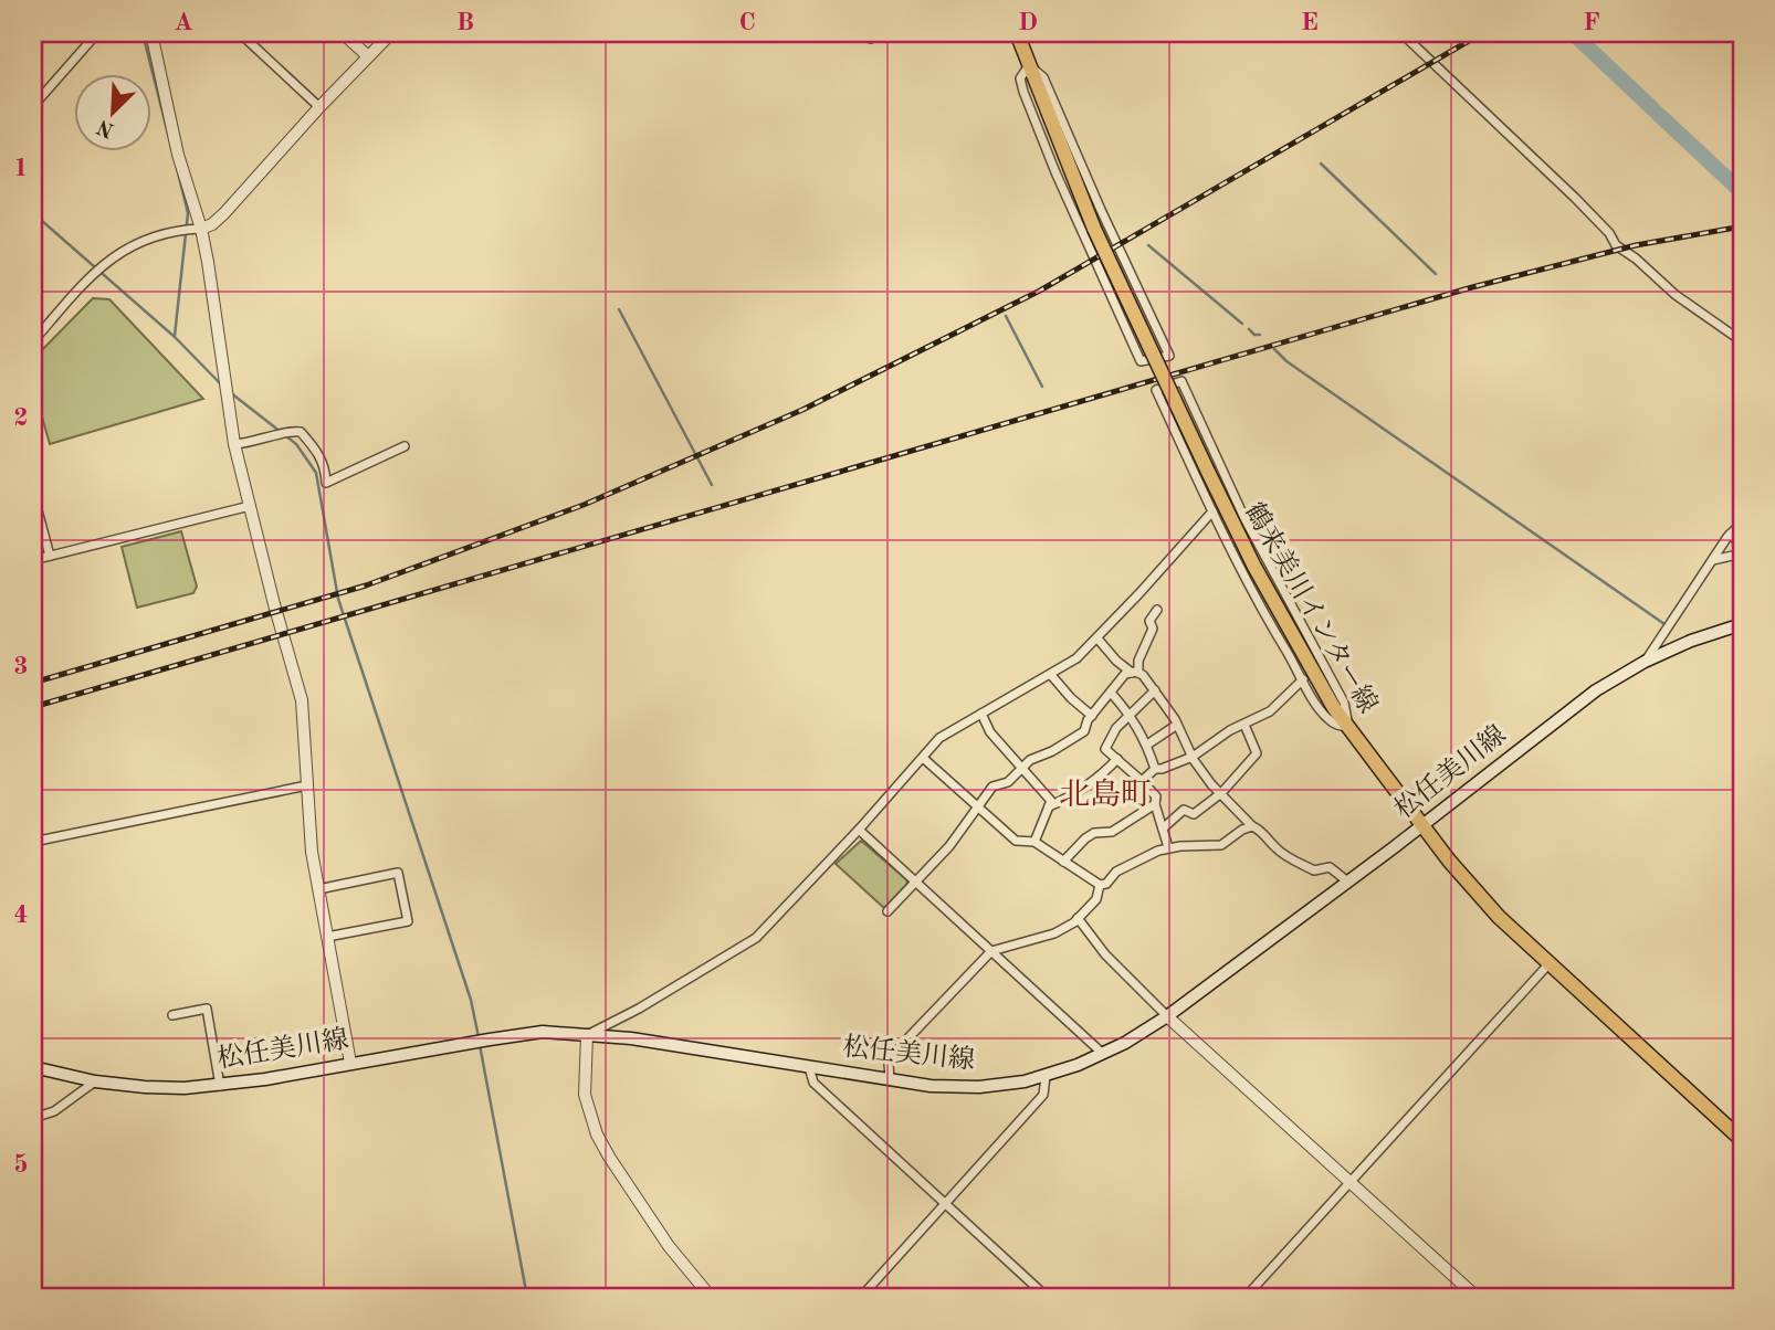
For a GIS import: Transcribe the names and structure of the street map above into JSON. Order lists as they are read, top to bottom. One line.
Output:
{"streets":{"main road":["鶴来美川インター線","松任美川線"]},"crossings":[["鶴来美川インター線","松任美川線"]],"districts":["北島町"],"north":"bottom left","grid":{"columns":["A","B","C","D","E","F"],"rows":["1","2","3","4","5"]}}
